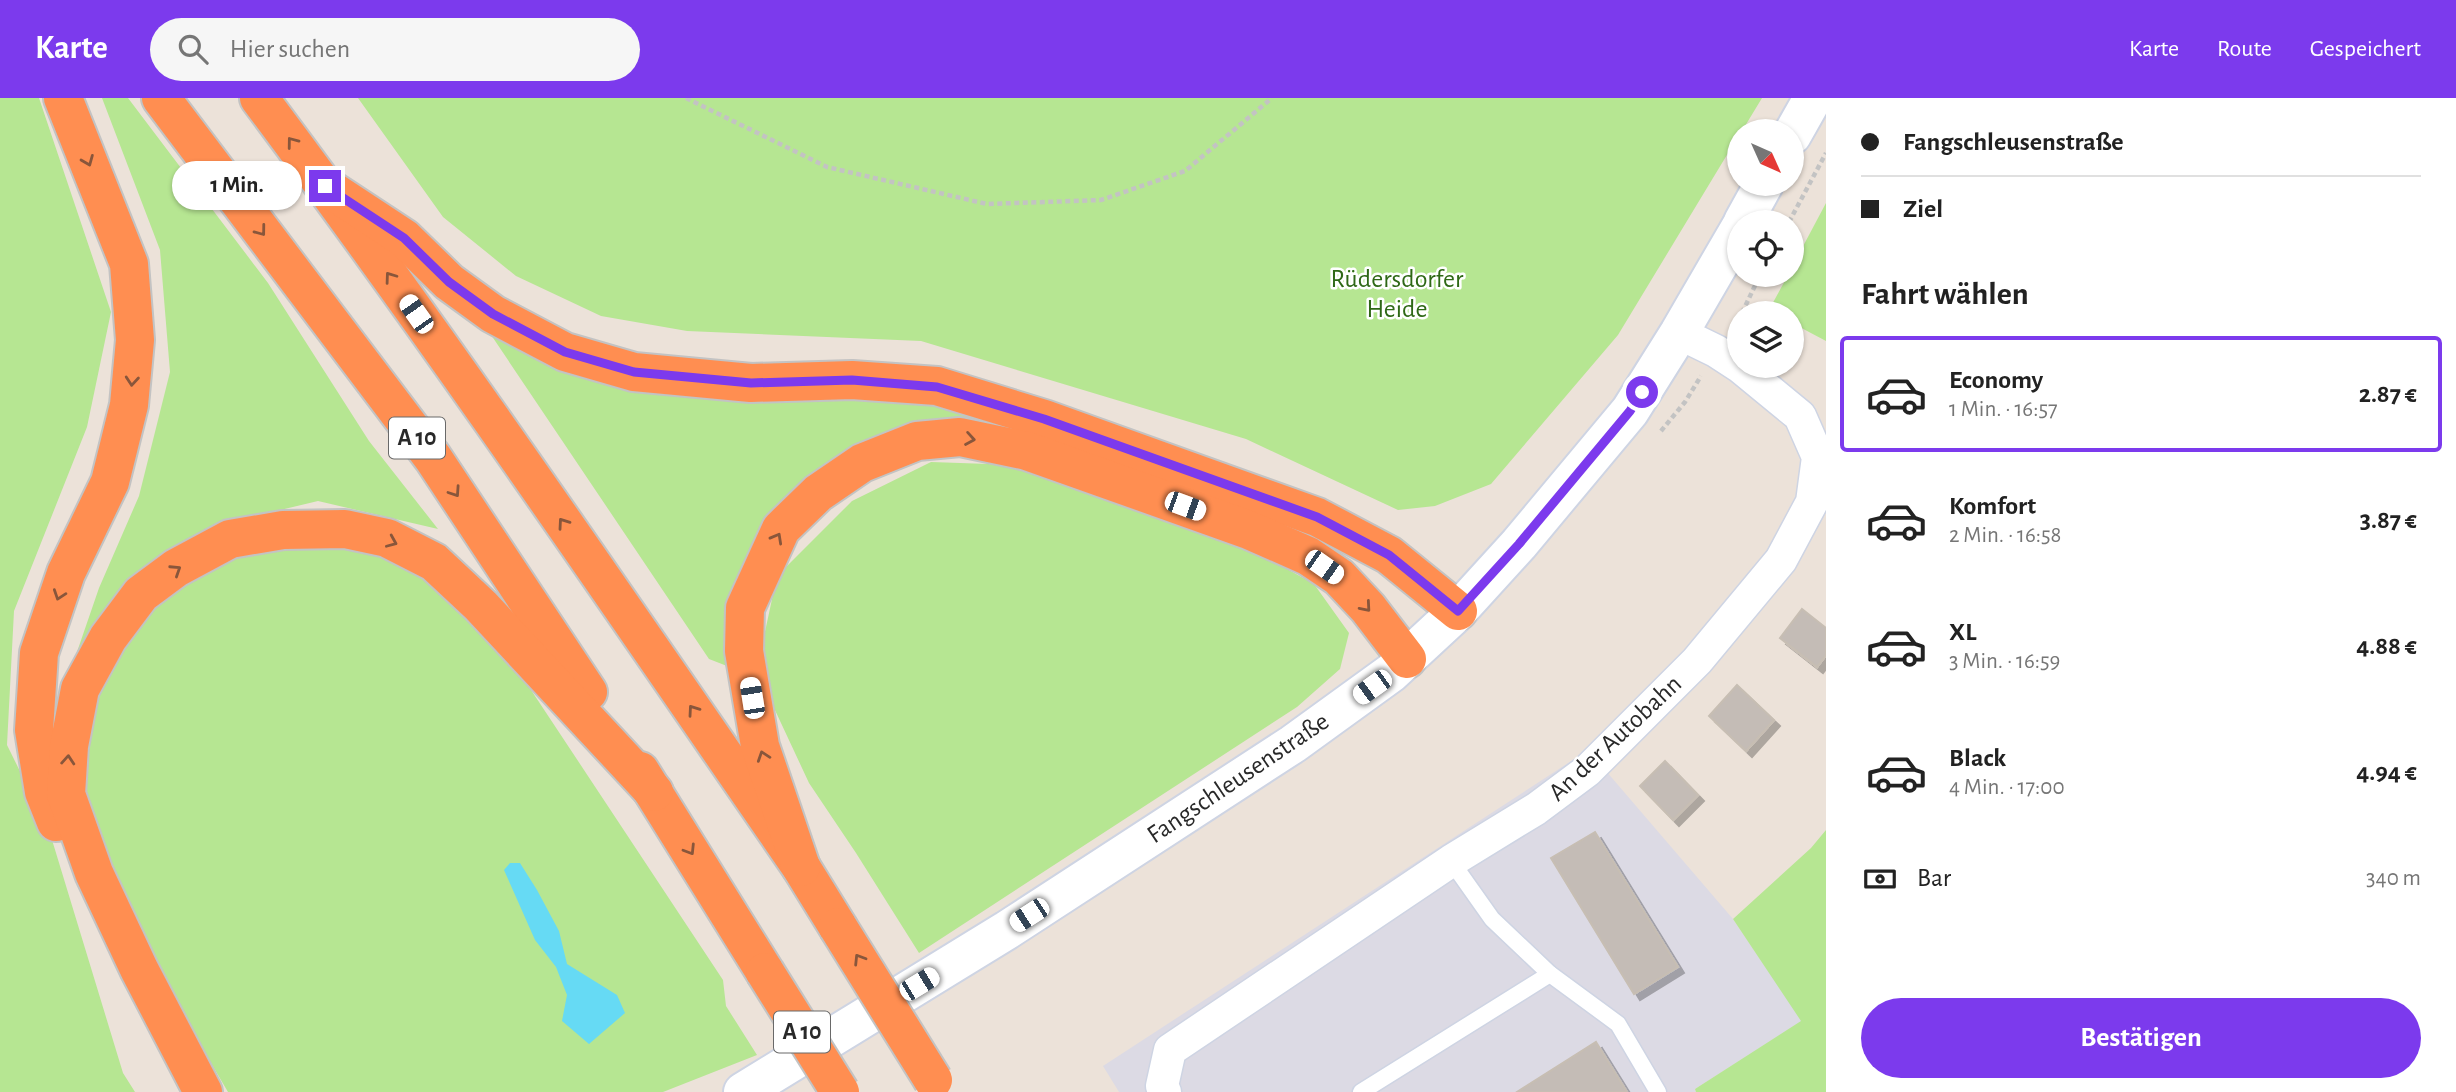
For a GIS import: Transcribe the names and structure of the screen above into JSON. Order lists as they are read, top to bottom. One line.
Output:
{"streets":{"highway":["A 10"],"main road":["Fangschleusenstraße"],"street":["An der Autobahn"]},"crossings":[["An der Autobahn","Fangschleusenstraße"]],"parks":["Rüdersdorfer Heide"],"north":"bottom right","page":{"header":"Karte","search":"Hier suchen","nav":["Karte","Route","Gespeichert"],"banner":["Fangschleusenstraße","Ziel"],"bubble":"1 Min.","heading":"Fahrt wählen","list":[{"name":"Economy","note":"1 Min. · 16:57","value":"2.87 €"},{"name":"Komfort","note":"2 Min. · 16:58","value":"3.87 €"},{"name":"XL","note":"3 Min. · 16:59","value":"4.88 €"},{"name":"Black","note":"4 Min. · 17:00","value":"4.94 €"}],"pay":["Bar","340 m"],"buttons":"Bestätigen"}}
